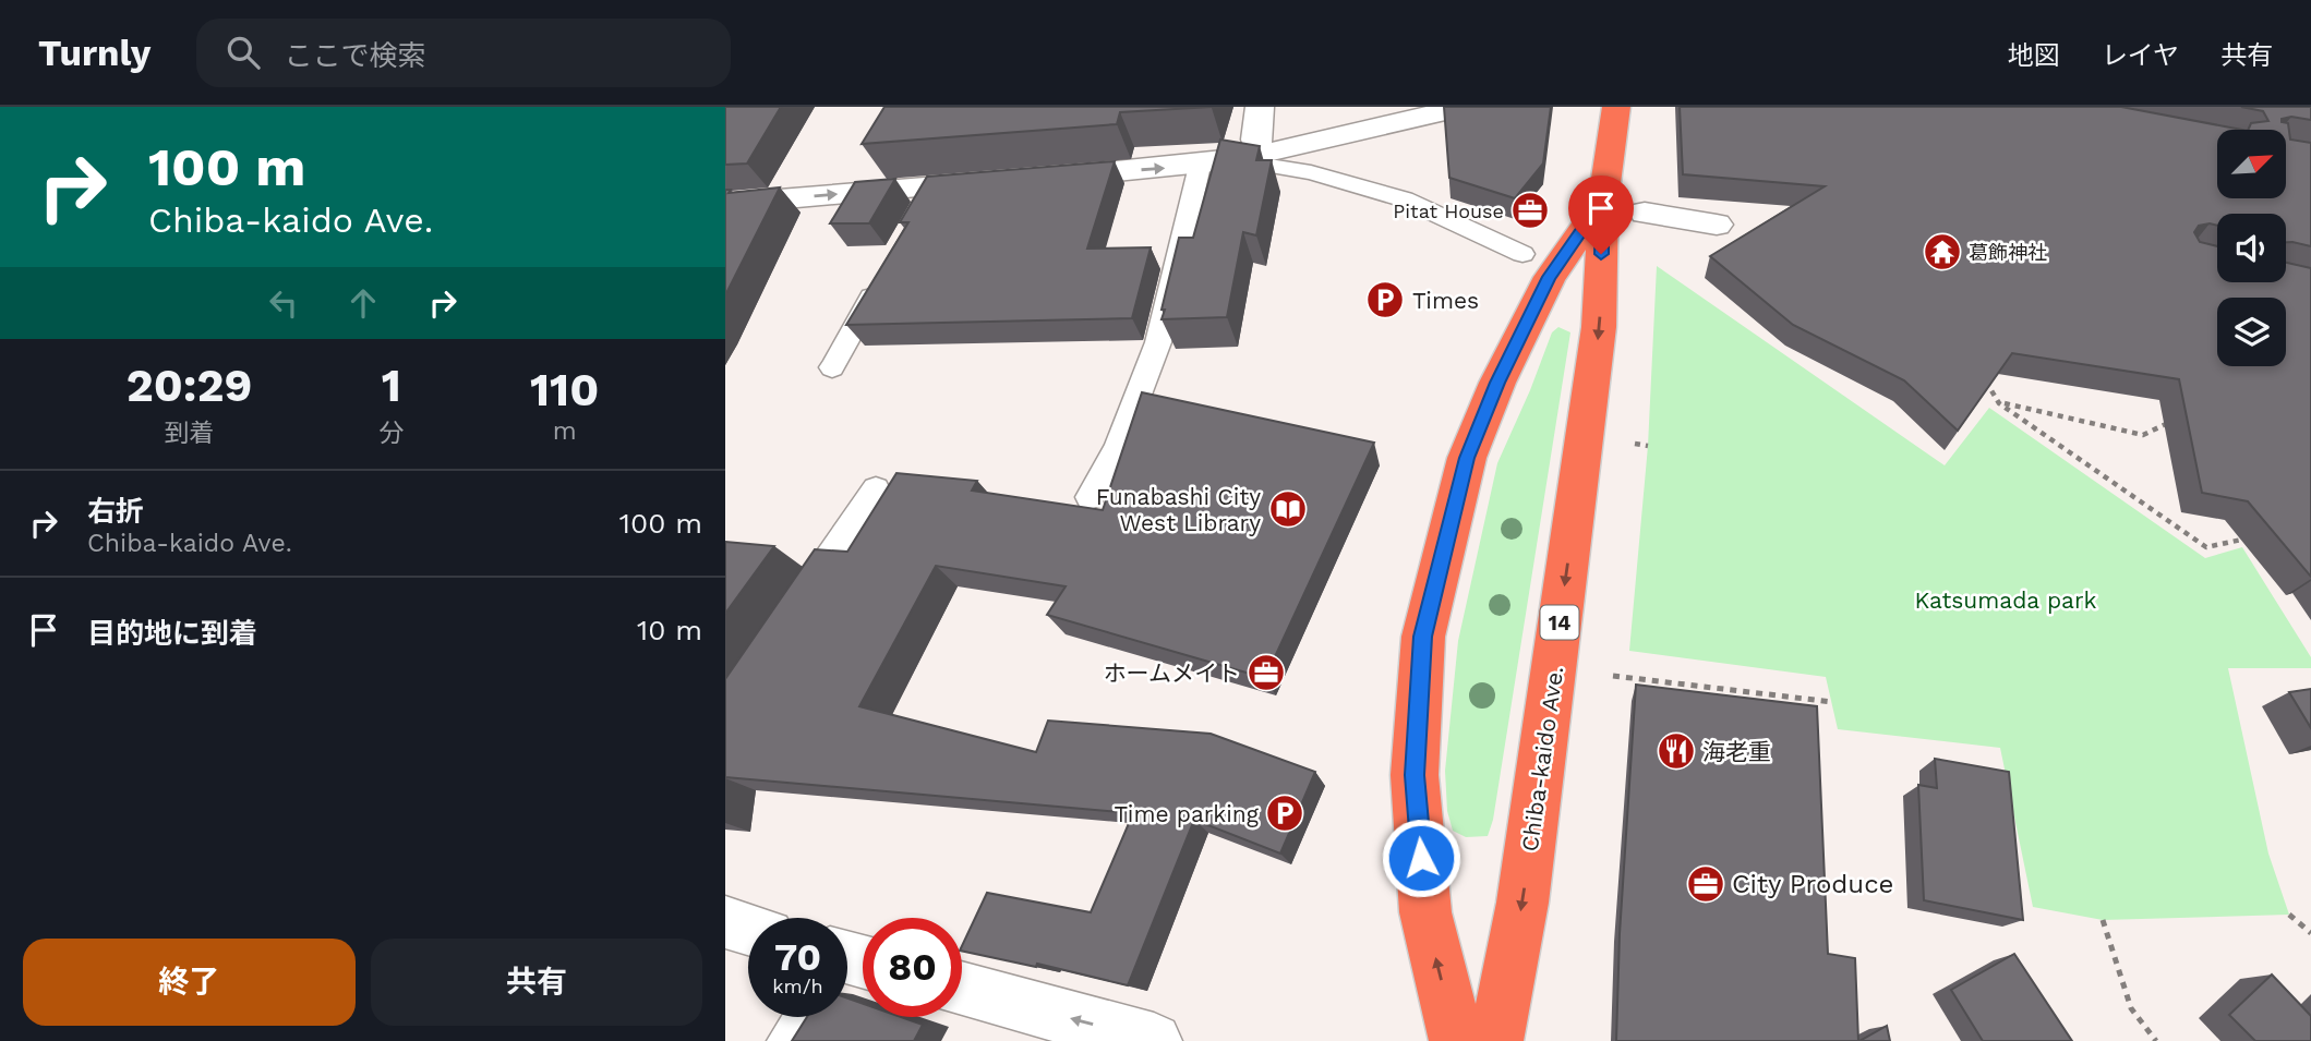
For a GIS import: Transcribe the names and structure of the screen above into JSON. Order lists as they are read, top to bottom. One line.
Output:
{"streets":{"highway":["14","Chiba-kaido Ave."]},"parks":["Katsumada park"],"places":{"office":["Pitat House","ホームメイト","City Produce"],"temple":["葛飾神社"],"parking":["Times","Time parking"],"library":["Funabashi City West Library"],"restaurant":["海老重"]},"north":"top right","page":{"header":"Turnly","search":"ここで検索","nav":["地図","レイヤ","共有"],"turn":["100 m","Chiba-kaido Ave."],"eta":["20:29","到着","1","分","110","m"],"list":[{"name":"右折","note":"Chiba-kaido Ave.","value":"100 m"},{"name":"目的地に到着","value":"10 m"}],"speed":"70 km/h","limit":"80","buttons":["終了","共有"]}}
